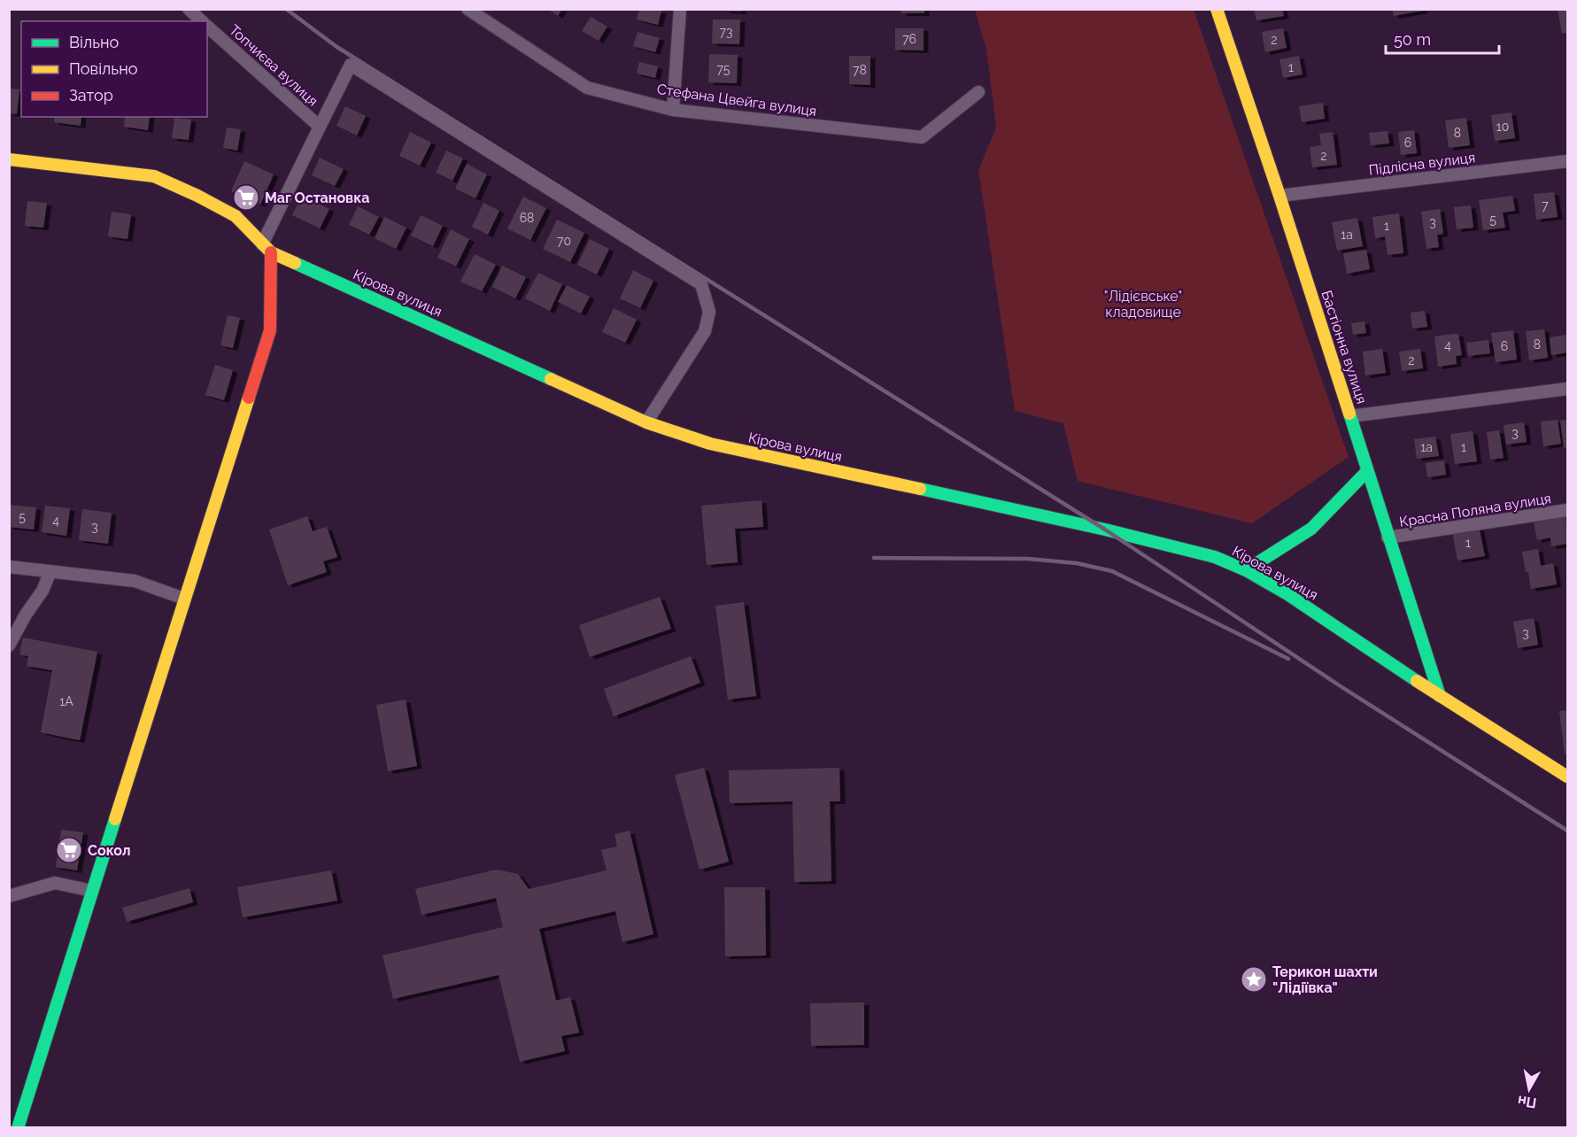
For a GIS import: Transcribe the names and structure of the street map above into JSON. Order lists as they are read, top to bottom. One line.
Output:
{"streets":{"main road":["Кірова вулиця","Бастіонна вулиця"],"street":["Топчиєва вулиця","Стефана Цвейга вулиця","Підлісна вулиця","Красна Поляна вулиця"]},"crossings":[["Топчиєва вулиця","Кірова вулиця"],["Підлісна вулиця","Бастіонна вулиця"],["Кірова вулиця","Бастіонна вулиця"],["Бастіонна вулиця","Красна Поляна вулиця"]],"parks":["\"Лідієвське\" кладовище"],"places":{"supermarket":["Маг Остановка","Сокол"],"place":["Терикон шахти \"Лідіївка\""]},"house_numbers":["73","76","2","1","75","78","10","8","6","2","7","68","5","3","1","1а","70","8","4","6","2","3","1а","1","5","4","3","1","3","1А"],"legend":["Вільно","Повільно","Затор"],"scale_bar":"50 m","north":"bottom"}
